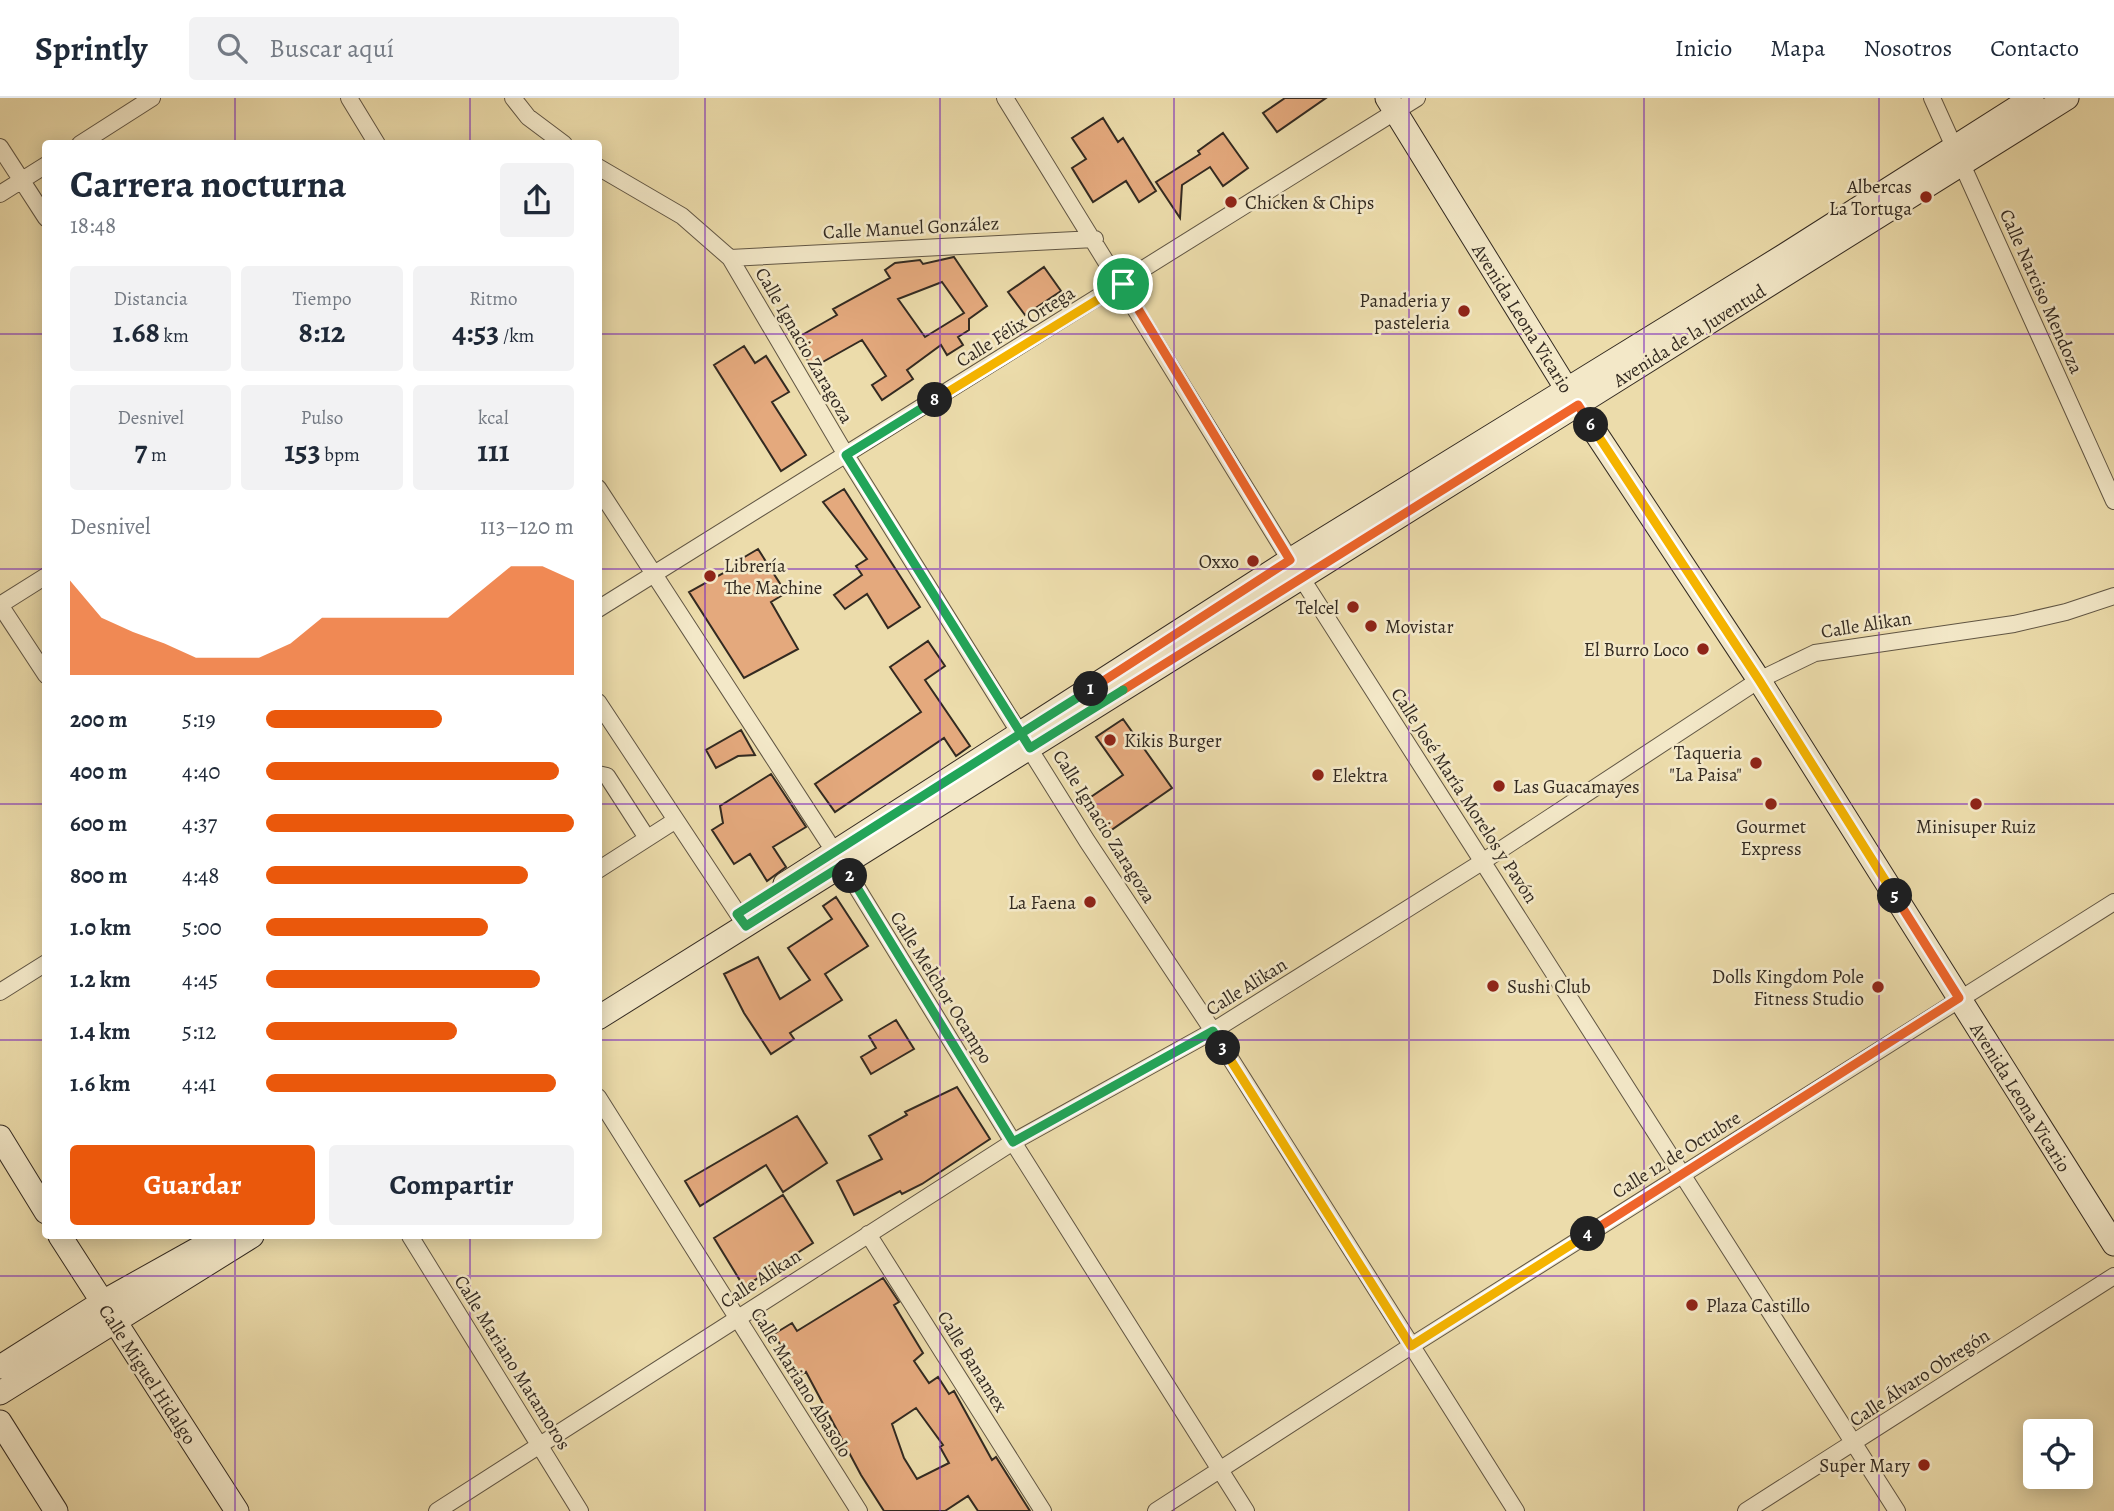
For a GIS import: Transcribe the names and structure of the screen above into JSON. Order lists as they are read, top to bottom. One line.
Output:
{"streets":{"street":["Calle Manuel González","Calle Narciso Mendoza","Avenida Leona Vicario","Calle Félix Ortega","Avenida de la Juventud","Calle Ignacio Zaragoza","Calle Alikan","Calle José María Morelos y Pavón","Calle Melchor Ocampo","Calle 12 de Octubre","Calle Banamex","Calle Mariano Matamoros","Calle Miguel Hidalgo","Calle Álvaro Obregón","Calle Mariano Abasolo"]},"crossings":[["Calle Manuel González","Calle Ignacio Zaragoza"],["Calle Manuel González","Calle José María Morelos y Pavón"],["Calle Narciso Mendoza","Avenida de la Juventud"],["Avenida Leona Vicario","Calle Félix Ortega"],["Avenida Leona Vicario","Avenida de la Juventud"],["Avenida Leona Vicario","Calle Alikan"],["Avenida Leona Vicario","Calle 12 de Octubre"],["Calle Félix Ortega","Calle Ignacio Zaragoza"],["Calle Félix Ortega","Calle José María Morelos y Pavón"],["Calle Félix Ortega","Calle Melchor Ocampo"],["Avenida de la Juventud","Calle Ignacio Zaragoza"],["Avenida de la Juventud","Calle José María Morelos y Pavón"],["Avenida de la Juventud","Calle Melchor Ocampo"],["Calle Ignacio Zaragoza","Calle Alikan"],["Calle Ignacio Zaragoza","Calle 12 de Octubre"],["Calle Alikan","Calle José María Morelos y Pavón"],["Calle Alikan","Calle Melchor Ocampo"],["Calle Alikan","Calle Banamex"],["Calle Alikan","Calle Mariano Matamoros"],["Calle Alikan","Calle Mariano Abasolo"],["Calle José María Morelos y Pavón","Calle 12 de Octubre"],["Calle José María Morelos y Pavón","Calle Álvaro Obregón"],["Calle Melchor Ocampo","Calle 12 de Octubre"]],"places":["Albercas La Tortuga","Chicken & Chips","Panaderia y pasteleria","Oxxo","Librería The Machine","Telcel","Movistar","El Burro Loco","Kikis Burger","Taqueria \"La Paisa\"","Elektra","Las Guacamayes","Gourmet Express","Minisuper Ruiz","La Faena","Sushi Club","Dolls Kingdom Pole Fitness Studio","Plaza Castillo","Super Mary"],"page":{"header":"Sprintly","search":"Buscar aquí","nav":["Inicio","Mapa","Nosotros","Contacto"],"heading":["Carrera nocturna","18:48"],"stats":[["Distancia","1.68 km"],["Tiempo","8:12"],["Ritmo","4:53 /km"],["Desnivel","7 m"],["Pulso","153 bpm"],["kcal","111"]],"pins":["8","6","1","2","5","3","4"],"chart":["Desnivel","113–120 m"],"list":[{"name":"200 m","note":"5:19"},{"name":"400 m","note":"4:40"},{"name":"600 m","note":"4:37"},{"name":"800 m","note":"4:48"},{"name":"1.0 km","note":"5:00"},{"name":"1.2 km","note":"4:45"},{"name":"1.4 km","note":"5:12"},{"name":"1.6 km","note":"4:41"}],"buttons":["Guardar","Compartir"]}}
